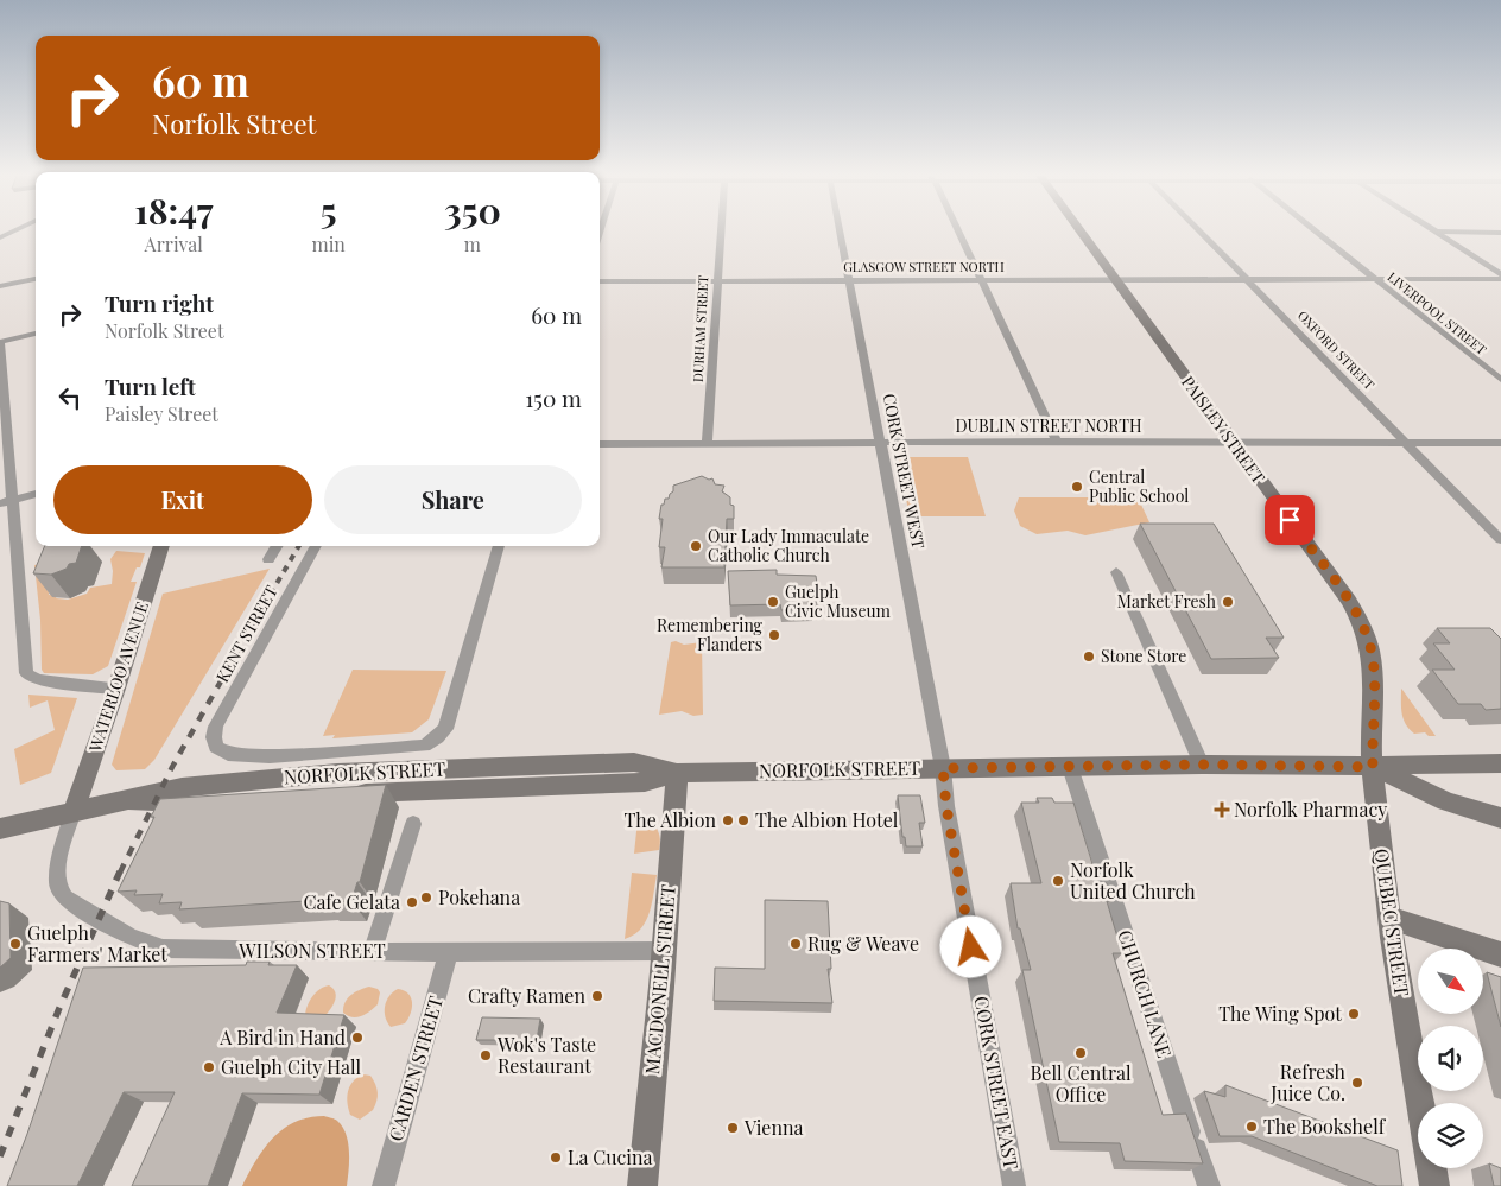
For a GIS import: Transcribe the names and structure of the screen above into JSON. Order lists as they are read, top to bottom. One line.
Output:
{"streets":{"main road":["PAISLEY STREET","WATERLOO AVENUE","NORFOLK STREET","QUEBEC STREET","MACDONELL STREET"],"street":["GLASGOW STREET NORTH","LIVERPOOL STREET","DURHAM STREET","OXFORD STREET","DUBLIN STREET NORTH","CORK STREET WEST","KENT STREET","WILSON STREET","CHURCH LANE","CARDEN STREET","CORK STREET EAST"]},"crossings":[["GLASGOW STREET NORTH","LIVERPOOL STREET"],["GLASGOW STREET NORTH","DURHAM STREET"],["GLASGOW STREET NORTH","OXFORD STREET"],["GLASGOW STREET NORTH","PAISLEY STREET"],["GLASGOW STREET NORTH","CORK STREET WEST"],["DURHAM STREET","DUBLIN STREET NORTH"],["OXFORD STREET","DUBLIN STREET NORTH"],["DUBLIN STREET NORTH","PAISLEY STREET"],["DUBLIN STREET NORTH","CORK STREET WEST"],["PAISLEY STREET","NORFOLK STREET"],["PAISLEY STREET","QUEBEC STREET"],["CORK STREET WEST","NORFOLK STREET"],["CORK STREET WEST","CORK STREET EAST"],["WATERLOO AVENUE","NORFOLK STREET"],["WATERLOO AVENUE","WILSON STREET"],["NORFOLK STREET","QUEBEC STREET"],["NORFOLK STREET","WILSON STREET"],["NORFOLK STREET","MACDONELL STREET"],["NORFOLK STREET","CHURCH LANE"],["NORFOLK STREET","CORK STREET EAST"],["WILSON STREET","MACDONELL STREET"],["WILSON STREET","CARDEN STREET"]],"places":{"other":["Central Public School","Our Lady Immaculate Catholic Church","Guelph Civic Museum","Market Fresh","Remembering Flanders","Stone Store","The Albion","The Albion Hotel","Norfolk United Church","Pokehana","Cafe Gelata","Guelph Farmers' Market","Rug & Weave","Crafty Ramen","The Wing Spot","A Bird in Hand","Bell Central Office","Wok's Taste Restaurant","Guelph City Hall","Refresh Juice Co.","The Bookshelf","Vienna","La Cucina"],"health":["Norfolk Pharmacy"]},"north":"bottom right","page":{"turn":["60 m","Norfolk Street"],"eta":["18:47","Arrival","5","min","350","m"],"list":[{"name":"Turn right","note":"Norfolk Street","value":"60 m"},{"name":"Turn left","note":"Paisley Street","value":"150 m"}],"buttons":["Exit","Share"]}}
